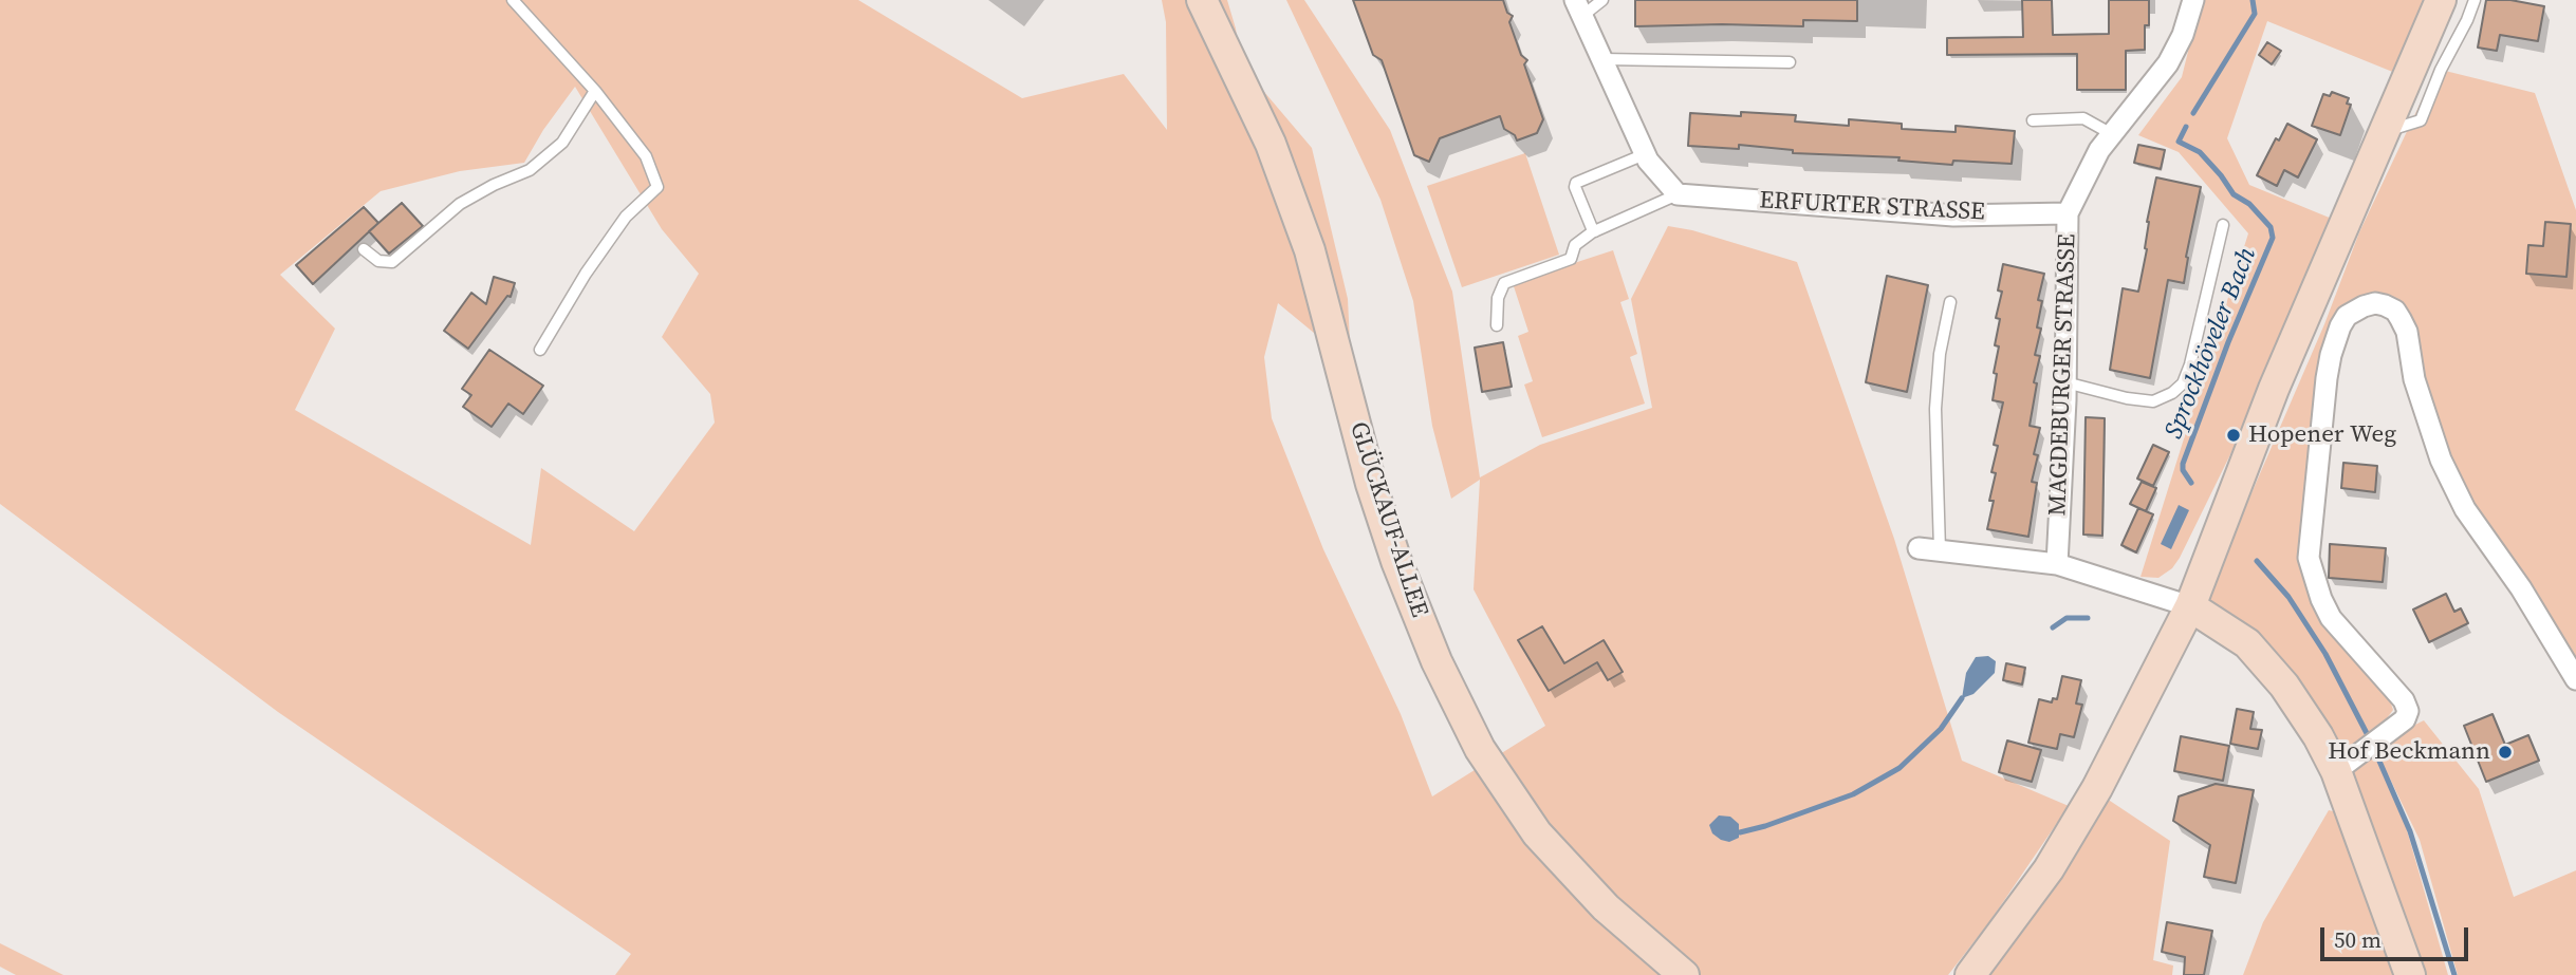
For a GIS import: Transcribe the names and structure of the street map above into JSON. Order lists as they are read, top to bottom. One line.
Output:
{"streets":{"main road":["GLÜCKAUF-ALLEE"],"street":["ERFURTER STRASSE","MAGDEBURGER STRASSE"]},"crossings":[["ERFURTER STRASSE","MAGDEBURGER STRASSE"]],"water":["Sprockhöveler Bach"],"places":["Hopener Weg","Hof Beckmann"],"scale_bar":"50 m"}
